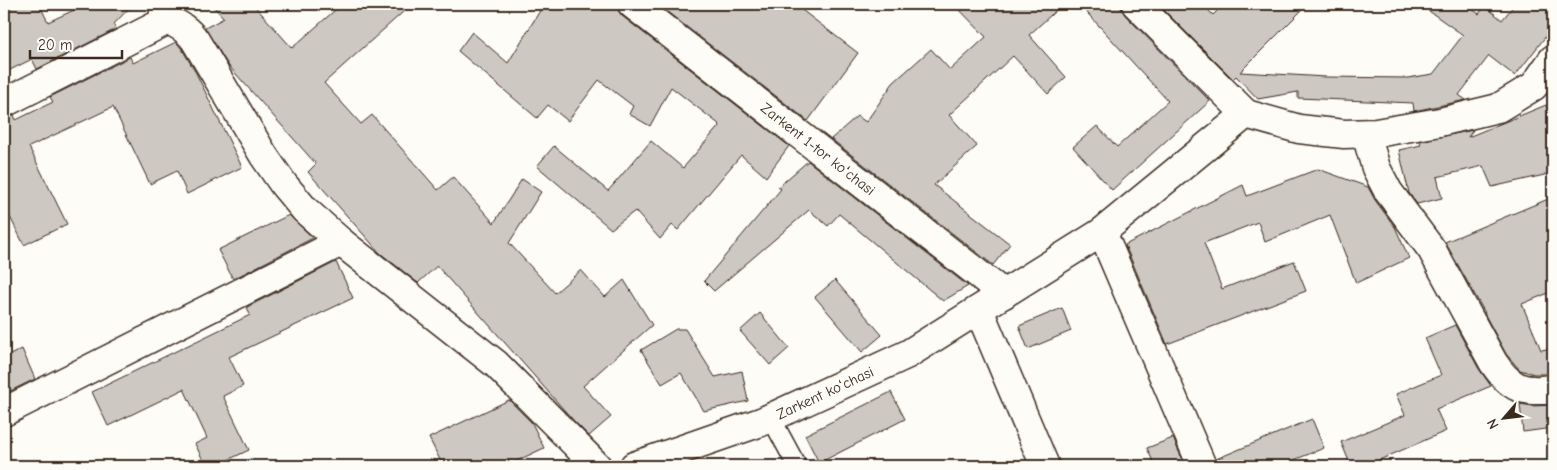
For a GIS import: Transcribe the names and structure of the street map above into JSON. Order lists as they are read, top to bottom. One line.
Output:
{"streets":{"street":["Zarkent 1-tor koʻchasi","Zarkent koʻchasi"]},"crossings":[["Zarkent 1-tor koʻchasi","Zarkent koʻchasi"]],"scale_bar":"20 m","north":"bottom left"}
